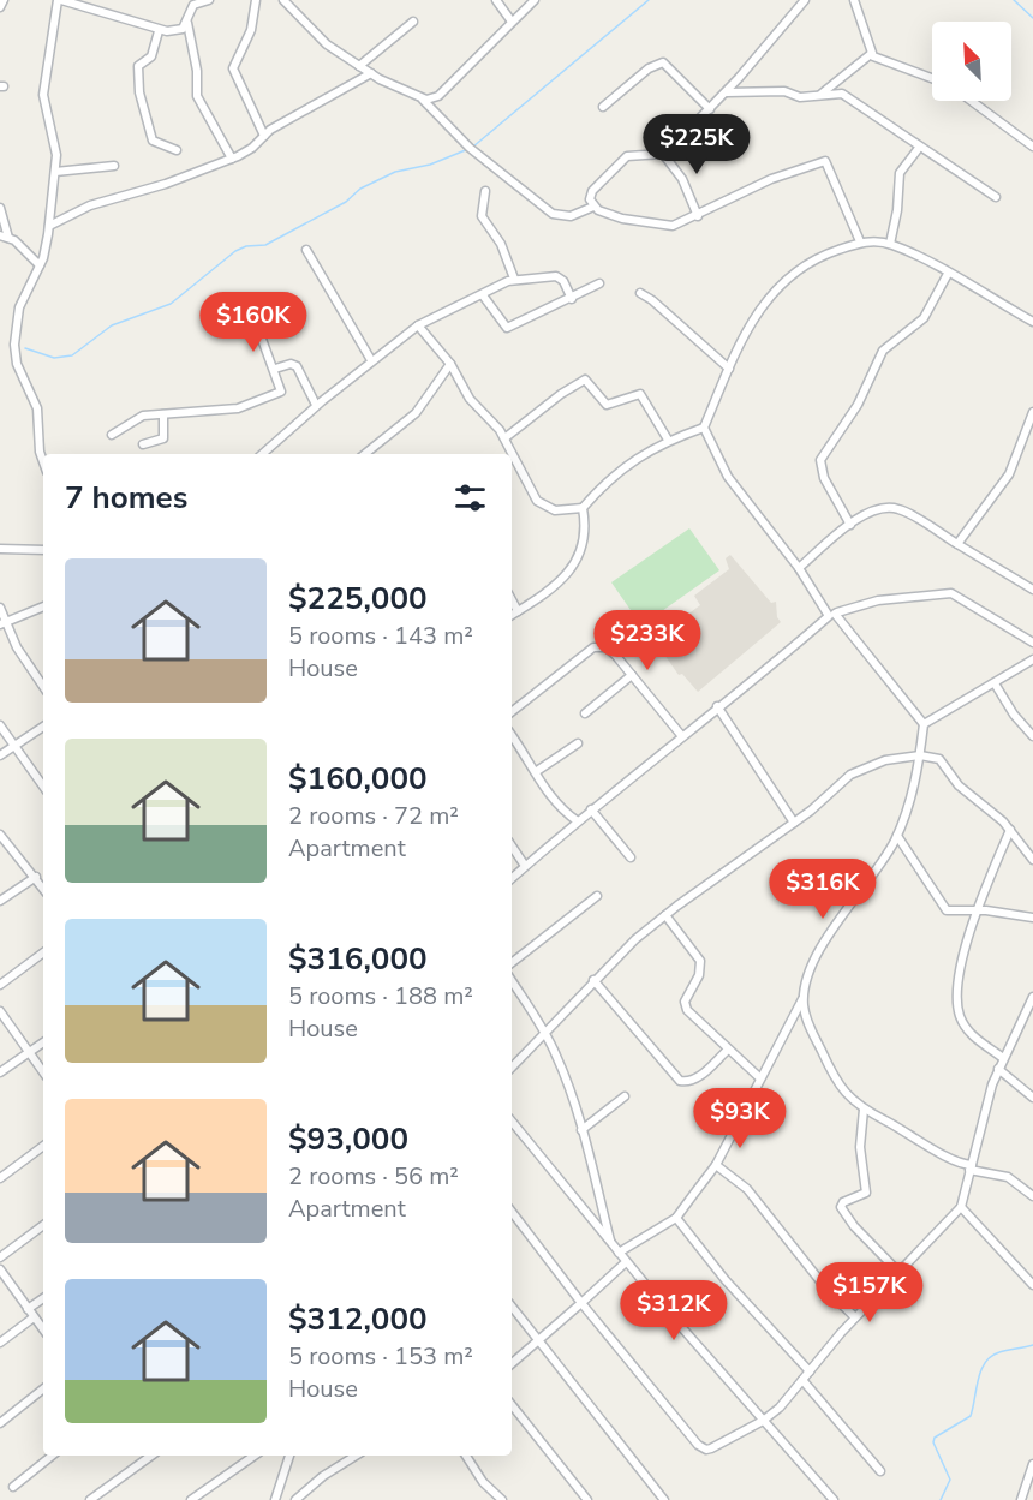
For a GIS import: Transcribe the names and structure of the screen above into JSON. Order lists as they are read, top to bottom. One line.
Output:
{"north":"top left","page":{"price":["$225K","$160K","$233K","$316K","$93K","$157K","$312K"],"heading":"7 homes","list":[{"name":"$225,000","note":"5 rooms · 143 m² · House"},{"name":"$160,000","note":"2 rooms · 72 m² · Apartment"},{"name":"$316,000","note":"5 rooms · 188 m² · House"},{"name":"$93,000","note":"2 rooms · 56 m² · Apartment"},{"name":"$312,000","note":"5 rooms · 153 m² · House"}]}}
